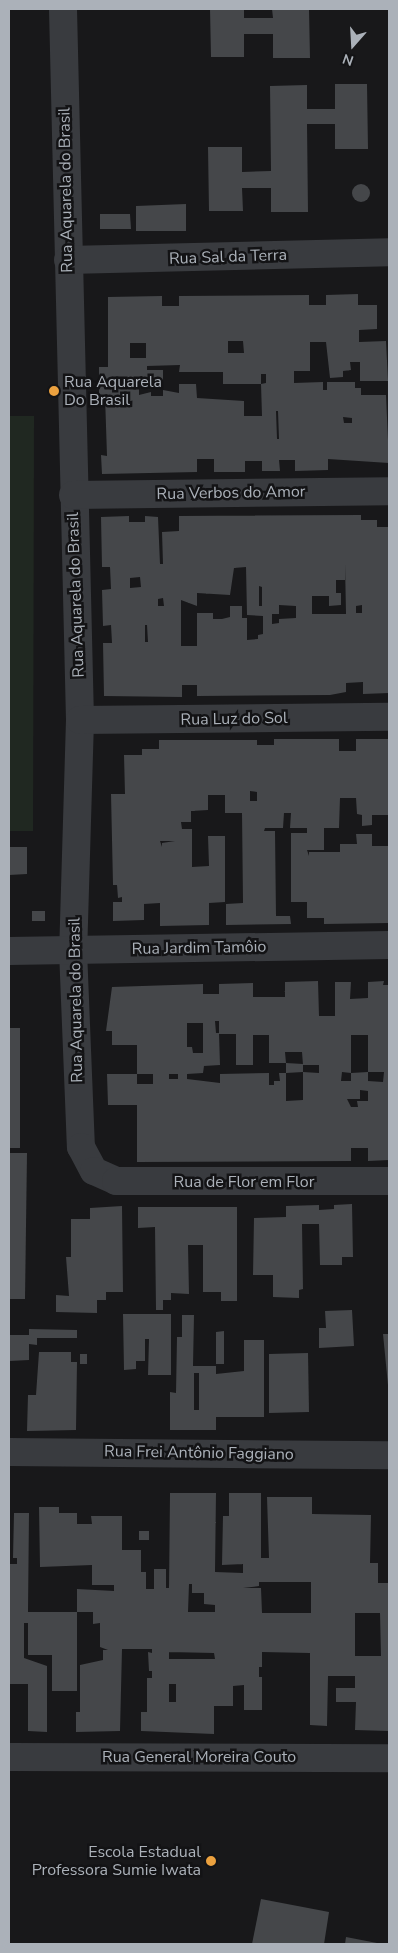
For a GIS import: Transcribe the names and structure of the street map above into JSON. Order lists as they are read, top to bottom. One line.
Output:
{"streets":{"street":["Rua Aquarela do Brasil","Rua Sal da Terra","Rua Verbos do Amor","Rua Luz do Sol","Rua Jardim Tamôio","Rua de Flor em Flor","Rua Frei Antônio Faggiano","Rua General Moreira Couto"]},"crossings":[["Rua Aquarela do Brasil","Rua Sal da Terra"],["Rua Aquarela do Brasil","Rua Verbos do Amor"],["Rua Aquarela do Brasil","Rua Luz do Sol"],["Rua Aquarela do Brasil","Rua Jardim Tamôio"],["Rua Aquarela do Brasil","Rua de Flor em Flor"]],"places":["Rua Aquarela Do Brasil","Escola Estadual Professora Sumie Iwata"],"north":"bottom"}
